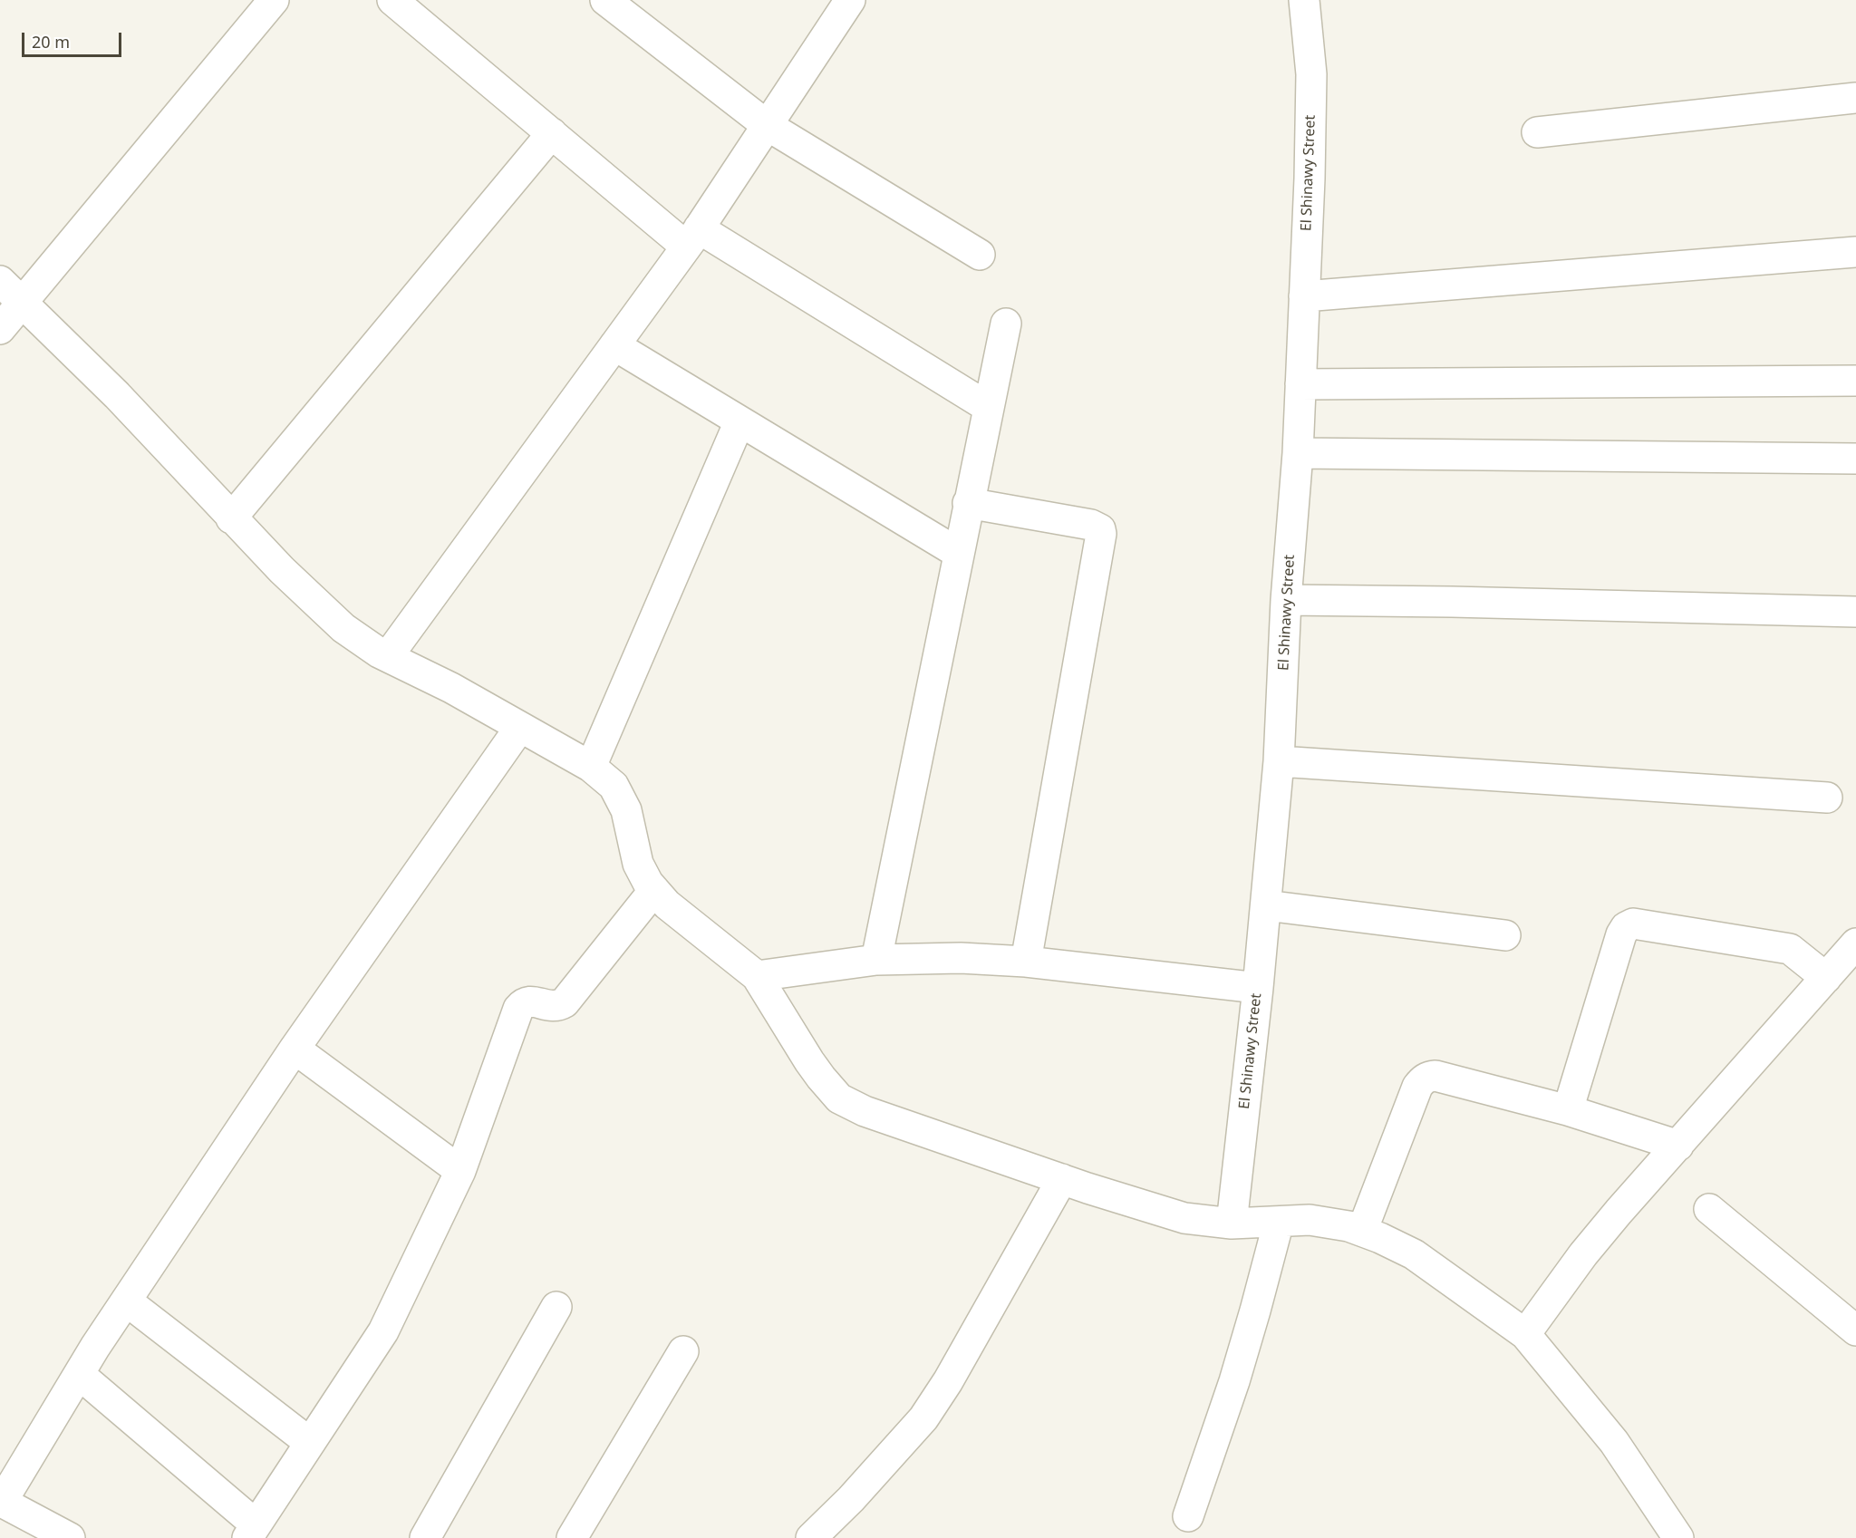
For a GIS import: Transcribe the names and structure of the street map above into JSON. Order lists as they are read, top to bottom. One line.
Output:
{"streets":{"street":["El Shinawy Street"]},"scale_bar":"20 m"}
